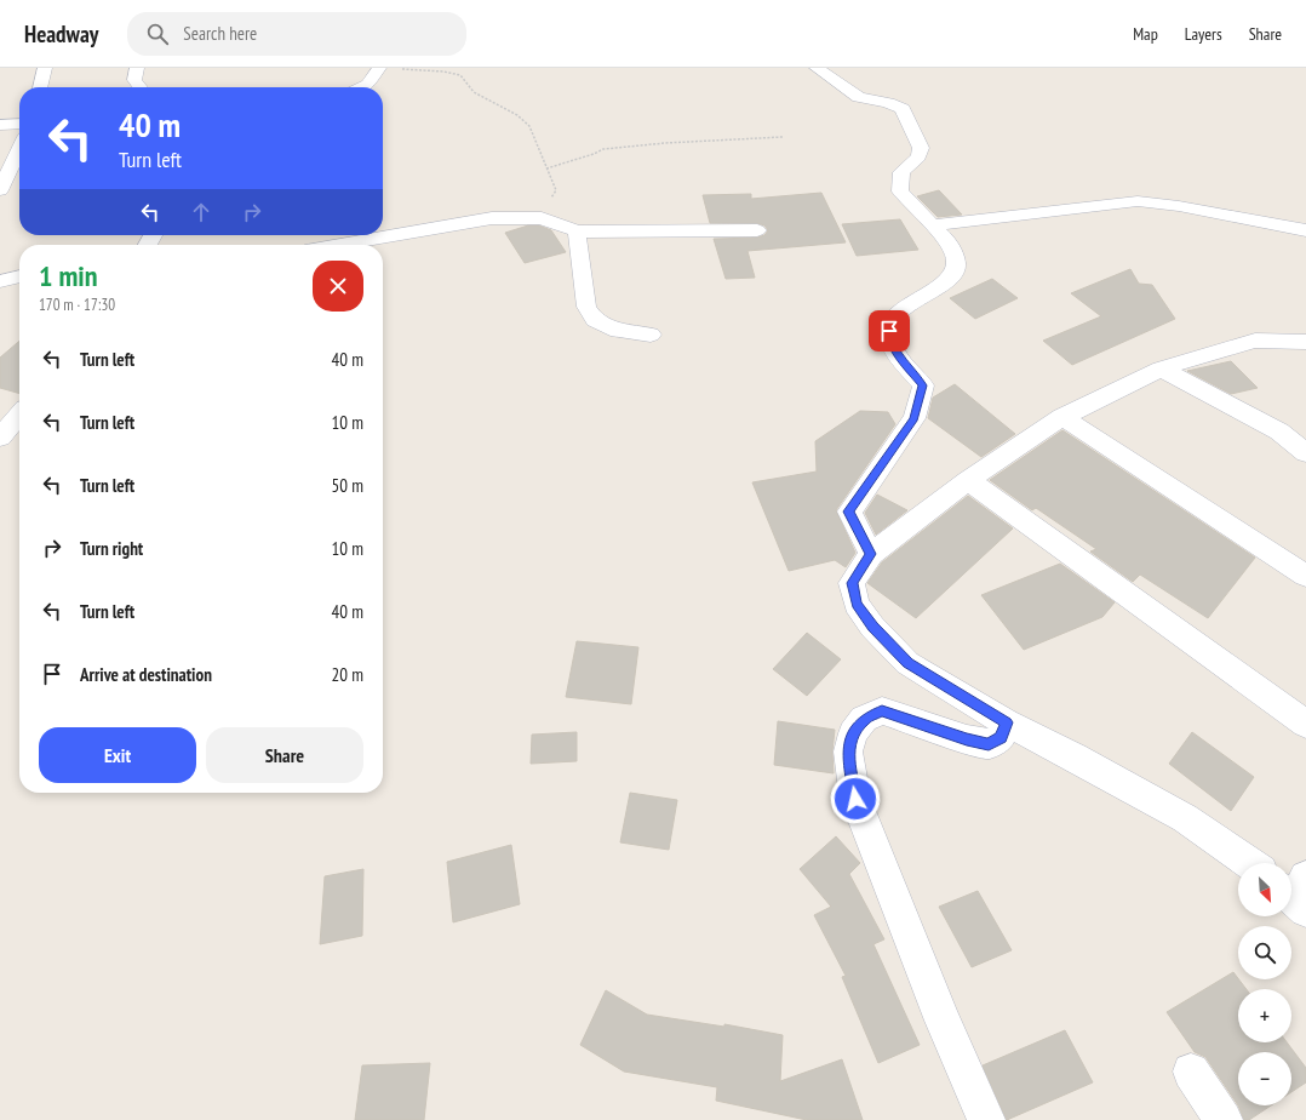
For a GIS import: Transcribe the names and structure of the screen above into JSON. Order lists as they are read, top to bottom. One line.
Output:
{"north":"bottom right","page":{"header":"Headway","search":"Search here","nav":["Map","Layers","Share"],"turn":["40 m","Turn left"],"heading":["1 min","170 m · 17:30"],"list":[{"name":"Turn left","value":"40 m"},{"name":"Turn left","value":"10 m"},{"name":"Turn left","value":"50 m"},{"name":"Turn right","value":"10 m"},{"name":"Turn left","value":"40 m"},{"name":"Arrive at destination","value":"20 m"}],"buttons":["Exit","Share"],"map_buttons":["+","−"]}}
